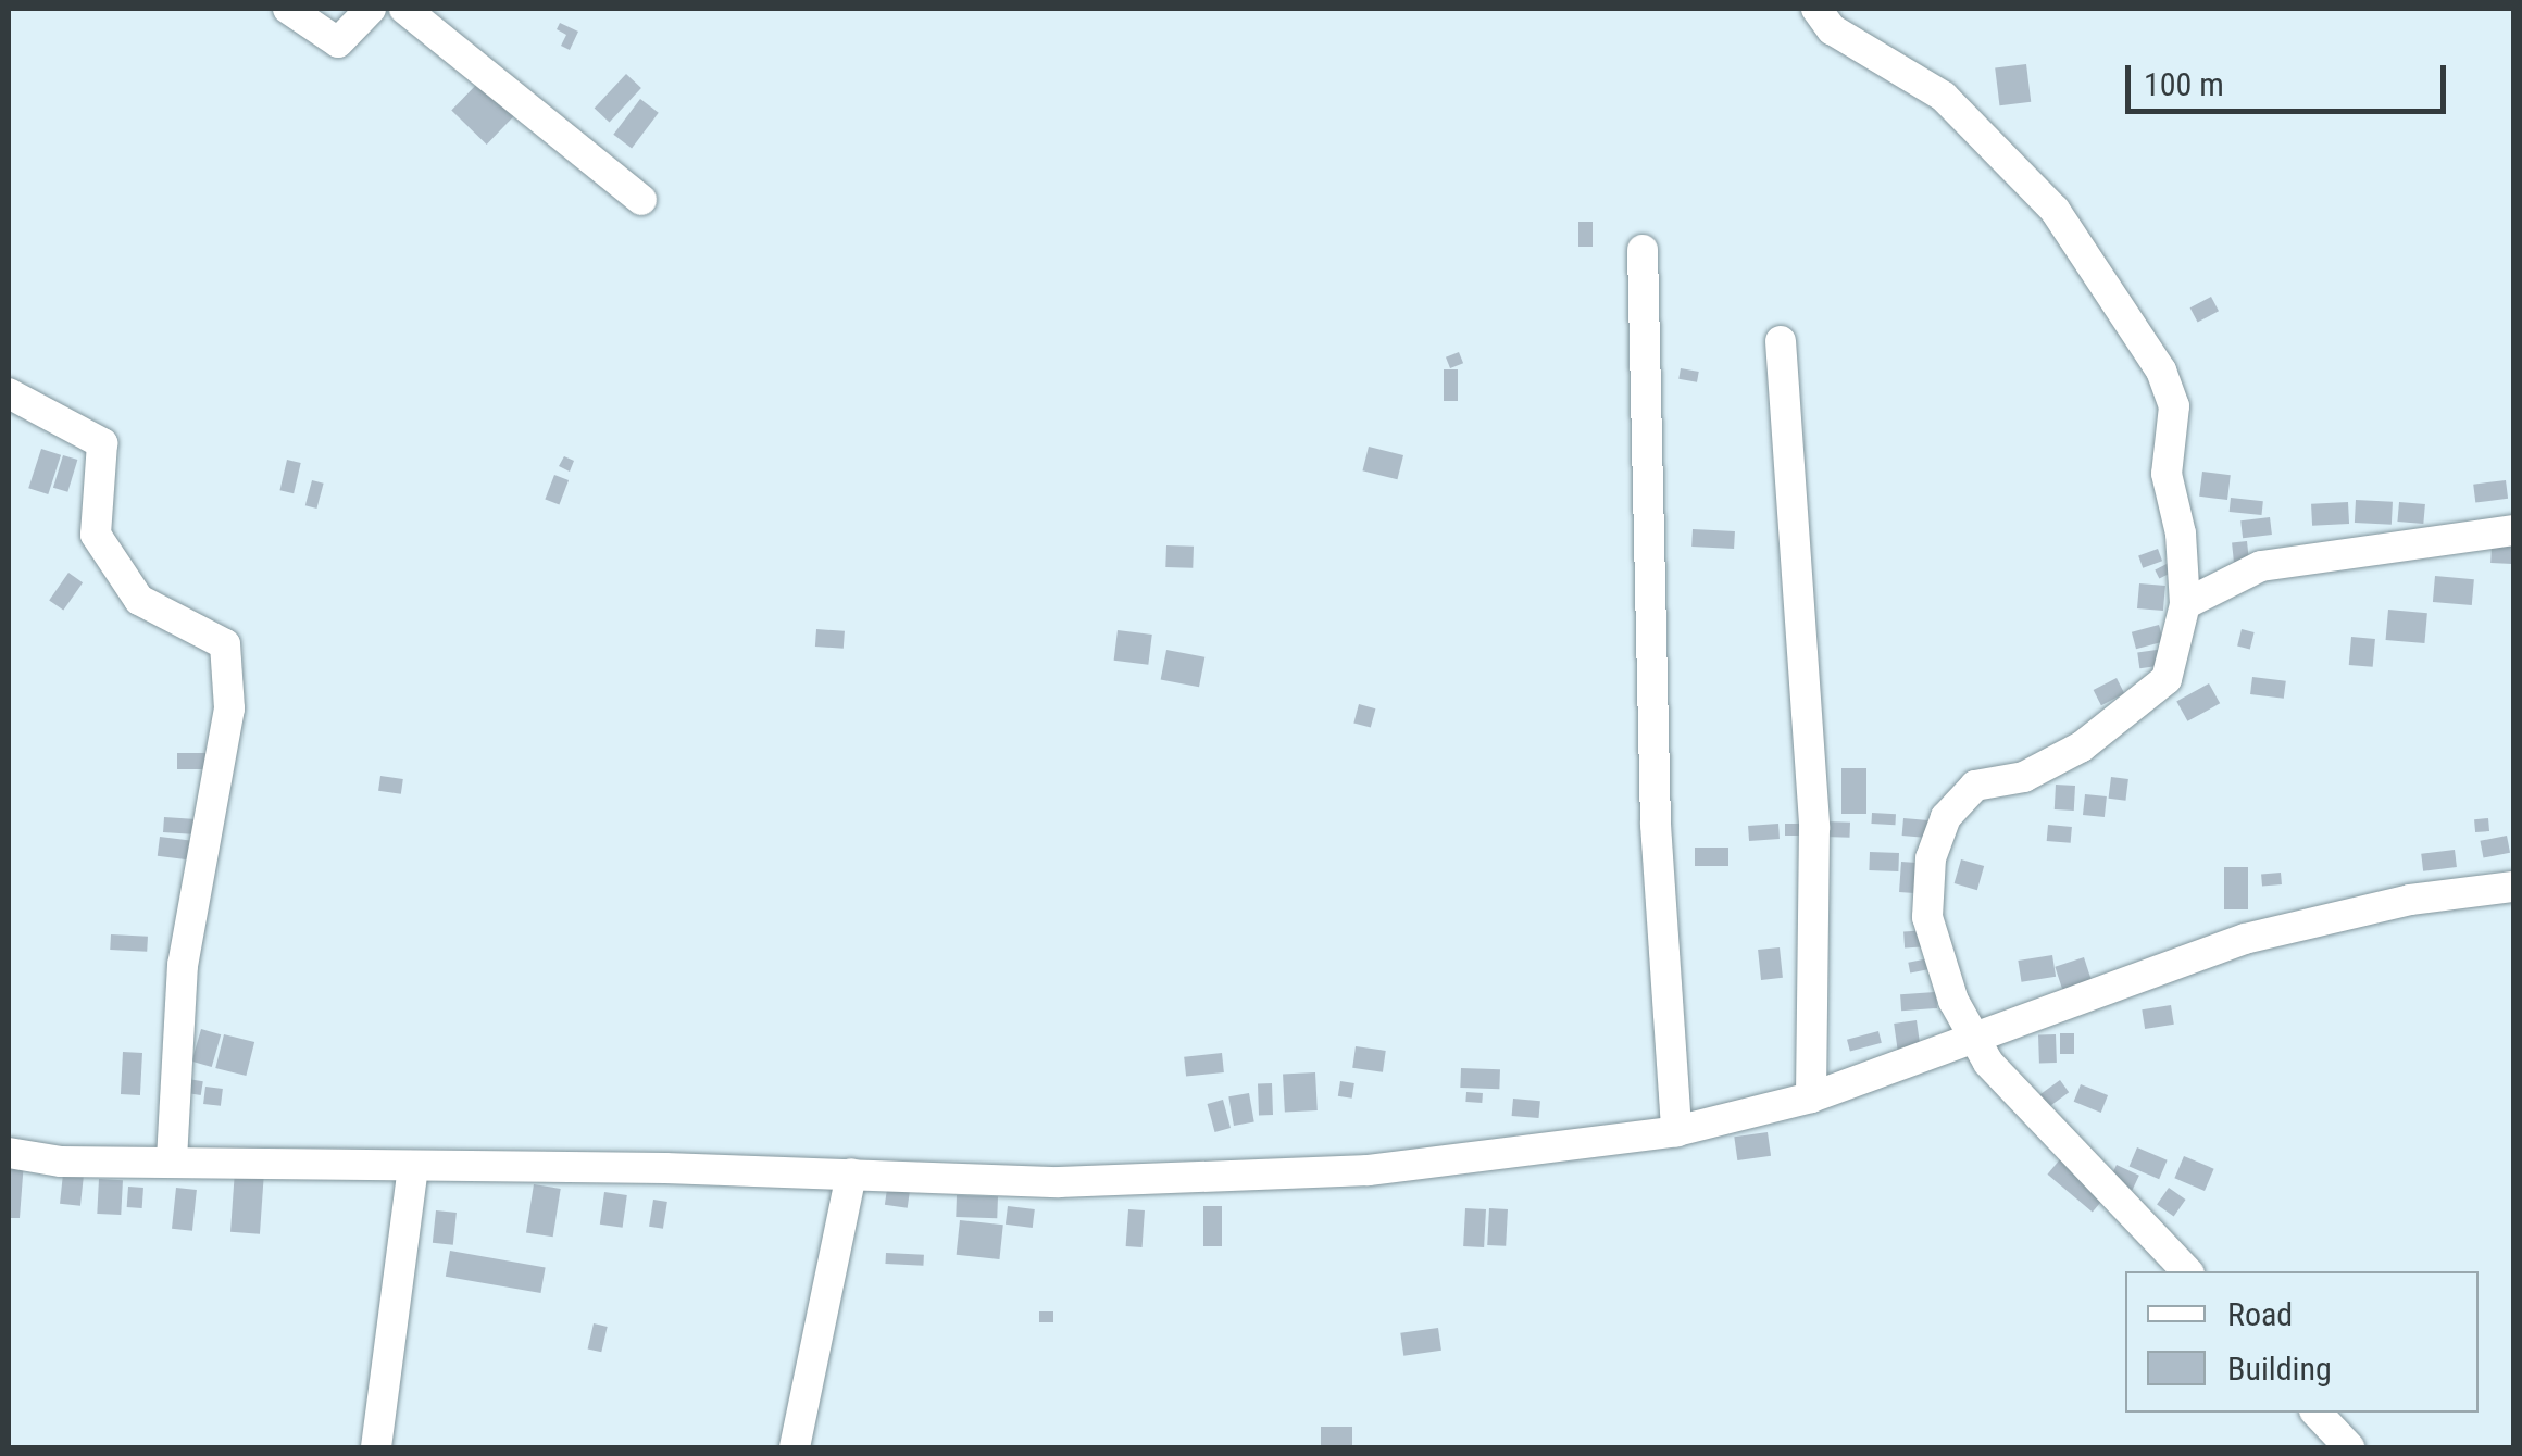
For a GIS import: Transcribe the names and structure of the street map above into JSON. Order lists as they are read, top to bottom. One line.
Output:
{"legend":["Road","Building"],"scale_bar":"100 m"}
